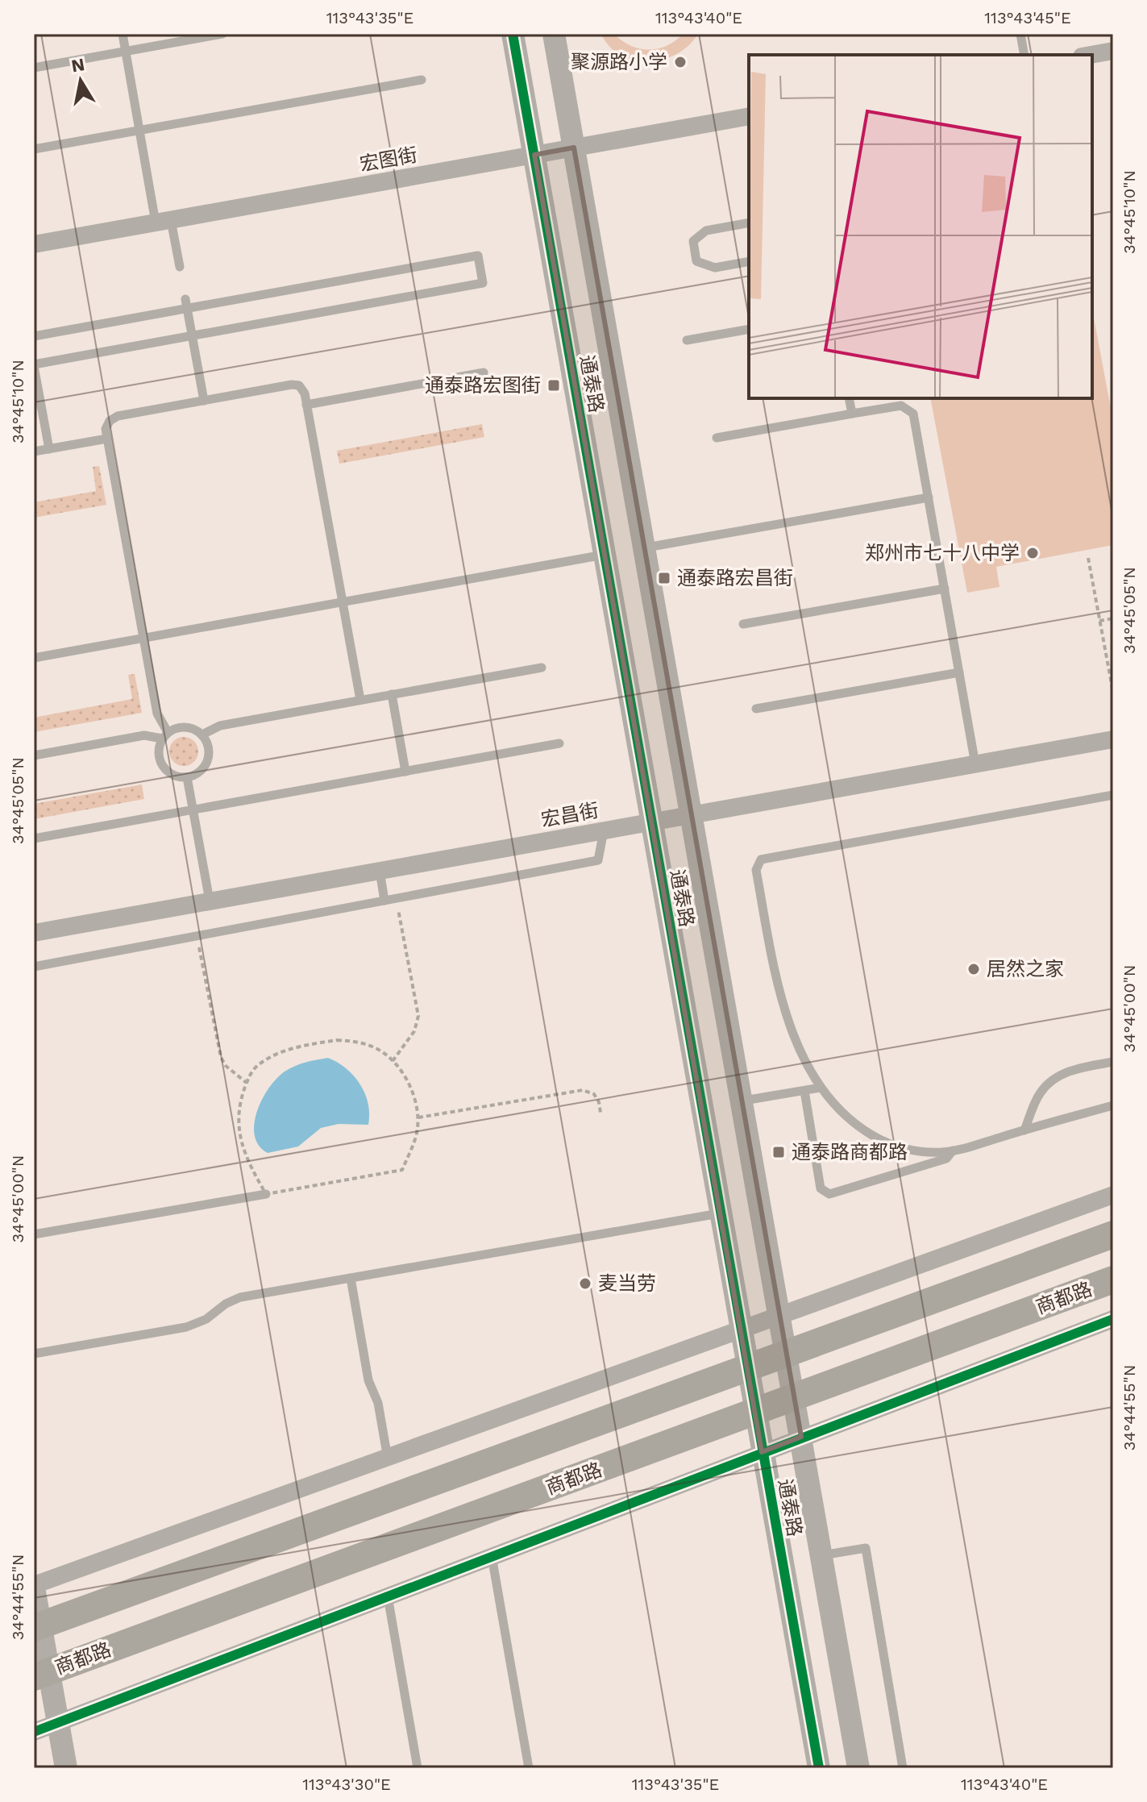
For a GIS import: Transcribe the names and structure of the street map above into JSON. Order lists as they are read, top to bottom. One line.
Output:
{"streets":{"main road":["商都路"],"street":["宏图街","通泰路","宏昌街"]},"crossings":[["宏图街","通泰路"],["通泰路","宏昌街"],["通泰路","商都路"]],"places":{"other":["聚源路小学","郑州市七十八中学","居然之家","麦当劳"],"transit":["通泰路宏图街","通泰路宏昌街","通泰路商都路"]},"north":"top","coordinates":["113°43'35\"E","113°43'40\"E","113°43'45\"E","34°45'10\"N","34°45'05\"N","34°45'00\"N","34°44'55\"N","113°43'30\"E"]}
